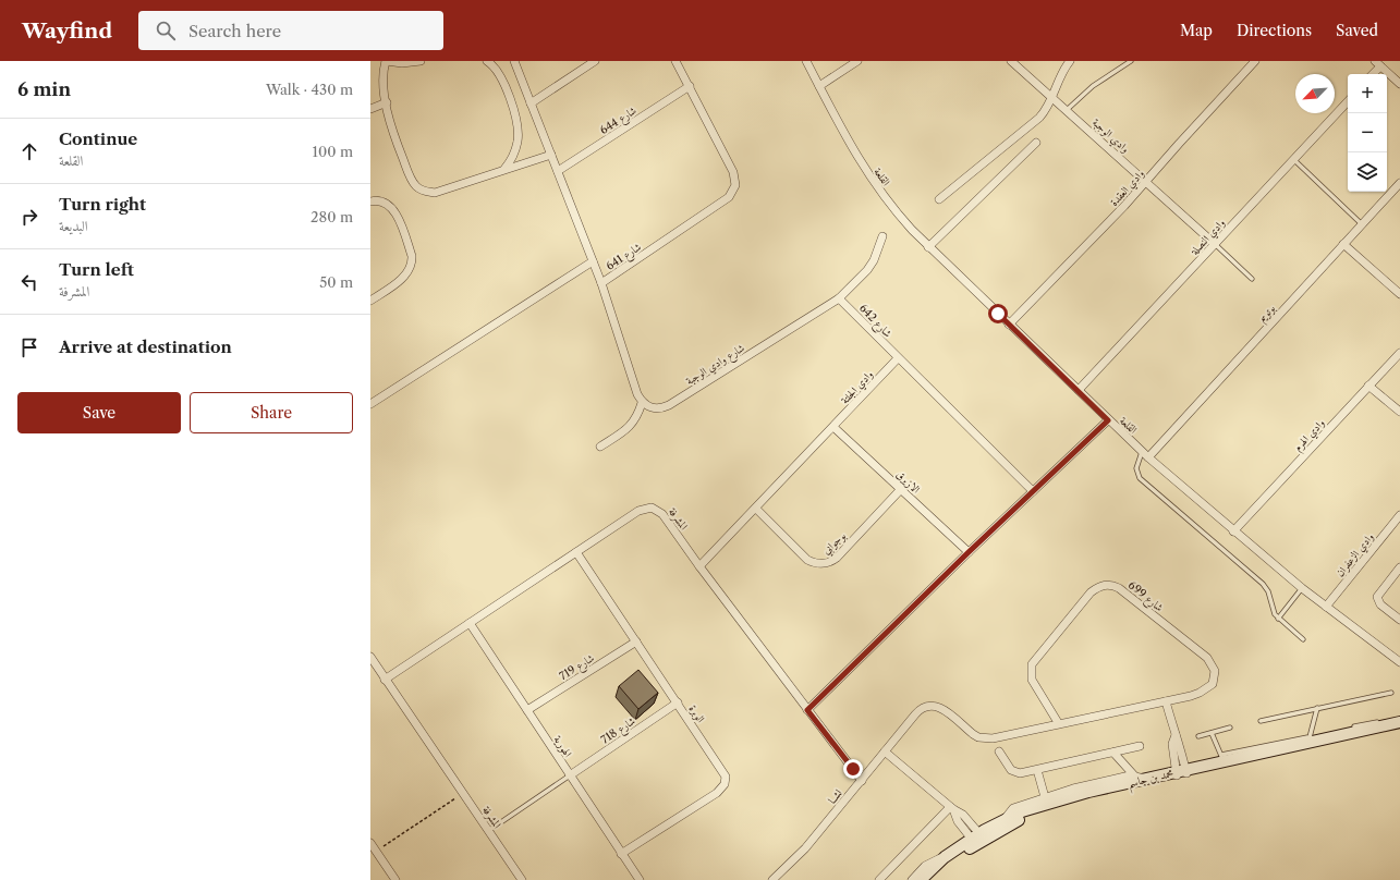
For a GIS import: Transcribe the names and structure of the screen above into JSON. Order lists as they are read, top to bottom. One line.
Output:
{"streets":{"street":["شارع 644","وادي الوجبة","القلعة","وادي العقدة","وادي النصلة","شارع 641","بوتويم","شارع 642","شارع وادي الوجبة","وادي الجلتة","وادي الهرم","الازيرق","المشرفة","بوجوابي","وادي الزعفران","شارع 699","شارع 719","الوبرة","شارع 718","الهورية","محمد بن جاسم","لشــا"]},"crossings":[["شارع 644","شارع 641"],["وادي الوجبة","وادي العقدة"],["وادي الوجبة","وادي النصلة"],["القلعة","وادي العقدة"],["القلعة","وادي النصلة"],["القلعة","بوتويم"],["القلعة","وادي الهرم"],["القلعة","وادي الزعفران"],["شارع 642","شارع وادي الوجبة"],["شارع 642","وادي الجلتة"],["وادي الجلتة","الازيرق"],["وادي الجلتة","المشرفة"],["وادي الجلتة","بوجوابي"],["الازيرق","بوجوابي"],["المشرفة","الوبرة"],["المشرفة","الهورية"],["المشرفة","لشــا"],["شارع 699","لشــا"],["شارع 719","الوبرة"],["شارع 719","الهورية"],["الوبرة","شارع 718"],["الوبرة","الهورية"],["شارع 718","الهورية"]],"north":"bottom left","page":{"header":"Wayfind","search":"Search here","nav":["Map","Directions","Saved"],"heading":["6 min","Walk · 430 m"],"map_buttons":["+","−"],"list":[["Continue","القلعة","100 m"],["Turn right","البديعة","280 m"],["Turn left","المشرفة","50 m"],"Arrive at destination"],"buttons":["Save","Share"]}}
